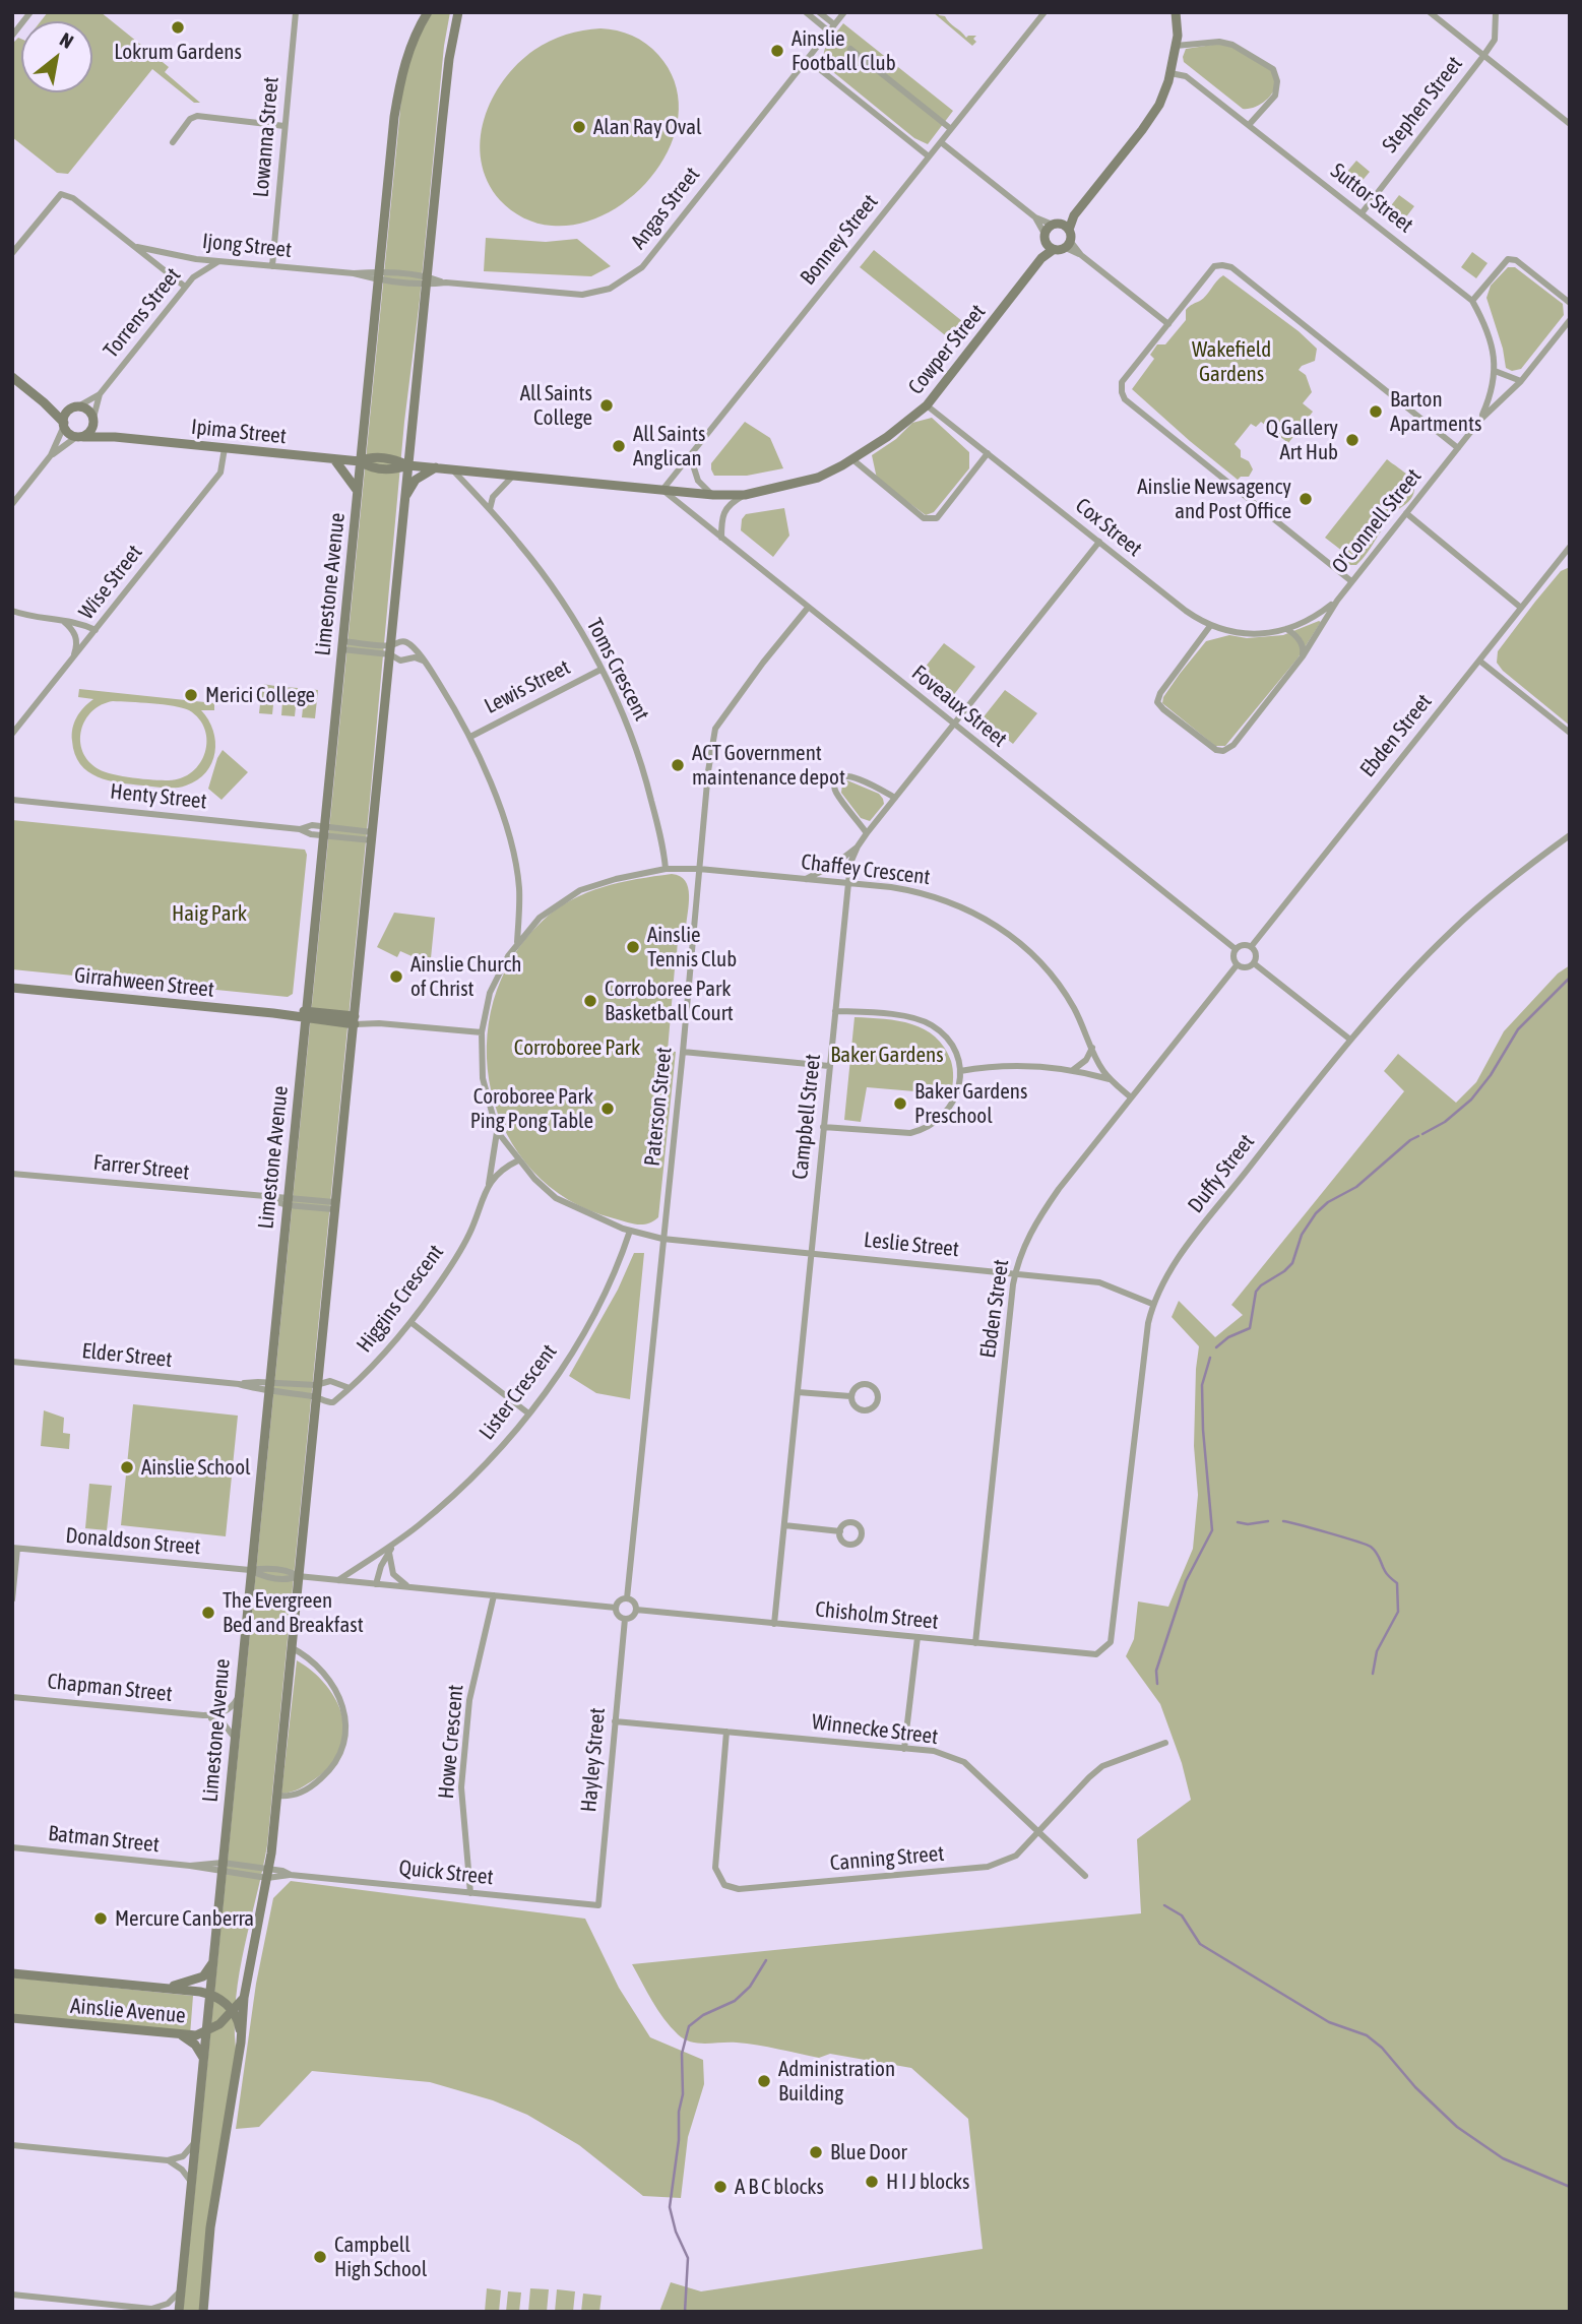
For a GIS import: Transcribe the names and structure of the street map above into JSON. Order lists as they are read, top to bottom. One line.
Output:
{"streets":{"main road":["Cowper Street","Ipima Street","Limestone Avenue","Girrahween Street","Ainslie Avenue"],"street":["Stephen Street","Lowanna Street","Suttor Street","Angas Street","Bonney Street","Ijong Street","Torrens Street","O'Connell Street","Cox Street","Wise Street","Toms Crescent","Lewis Street","Foveaux Street","Ebden Street","Henty Street","Chaffey Crescent","Paterson Street","Campbell Street","Farrer Street","Duffy Street","Leslie Street","Higgins Crescent","Elder Street","Lister Crescent","Donaldson Street","Chisholm Street","Chapman Street","Winnecke Street","Howe Crescent","Hayley Street","Batman Street","Canning Street","Quick Street"]},"crossings":[["Stephen Street","Suttor Street"],["Lowanna Street","Ijong Street"],["Suttor Street","O'Connell Street"],["Angas Street","Ijong Street"],["Bonney Street","Cowper Street"],["Bonney Street","Foveaux Street"],["Ijong Street","Torrens Street"],["Ijong Street","Limestone Avenue"],["Torrens Street","Ipima Street"],["Cowper Street","Ipima Street"],["Cowper Street","Cox Street"],["Cowper Street","Toms Crescent"],["Cowper Street","Foveaux Street"],["Ipima Street","Wise Street"],["Ipima Street","Limestone Avenue"],["O'Connell Street","Cox Street"],["Cox Street","Campbell Street"],["Limestone Avenue","Henty Street"],["Limestone Avenue","Girrahween Street"],["Limestone Avenue","Farrer Street"],["Limestone Avenue","Elder Street"],["Limestone Avenue","Donaldson Street"],["Limestone Avenue","Chapman Street"],["Limestone Avenue","Batman Street"],["Limestone Avenue","Ainslie Avenue"],["Toms Crescent","Lewis Street"],["Foveaux Street","Ebden Street"],["Foveaux Street","Paterson Street"],["Foveaux Street","Campbell Street"],["Ebden Street","Leslie Street"],["Ebden Street","Chisholm Street"],["Chaffey Crescent","Paterson Street"],["Chaffey Crescent","Campbell Street"],["Paterson Street","Leslie Street"],["Paterson Street","Chisholm Street"],["Paterson Street","Hayley Street"],["Campbell Street","Leslie Street"],["Campbell Street","Chisholm Street"],["Duffy Street","Leslie Street"],["Duffy Street","Chisholm Street"],["Higgins Crescent","Elder Street"],["Chisholm Street","Hayley Street"],["Winnecke Street","Hayley Street"],["Winnecke Street","Canning Street"],["Howe Crescent","Quick Street"],["Hayley Street","Quick Street"],["Batman Street","Quick Street"]],"parks":["Wakefield Gardens","Haig Park","Corroboree Park","Baker Gardens"],"places":["Lokrum Gardens","Ainslie Football Club","Alan Ray Oval","All Saints College","Barton Apartments","Q Gallery Art Hub","All Saints Anglican","Ainslie Newsagency and Post Office","Merici College","ACT Government maintenance depot","Ainslie Tennis Club","Ainslie Church of Christ","Corroboree Park Basketball Court","Baker Gardens Preschool","Coroboree Park Ping Pong Table","Ainslie School","The Evergreen Bed and Breakfast","Mercure Canberra","Administration Building","Blue Door","H I J blocks","A B C blocks","Campbell High School"],"north":"top right"}
